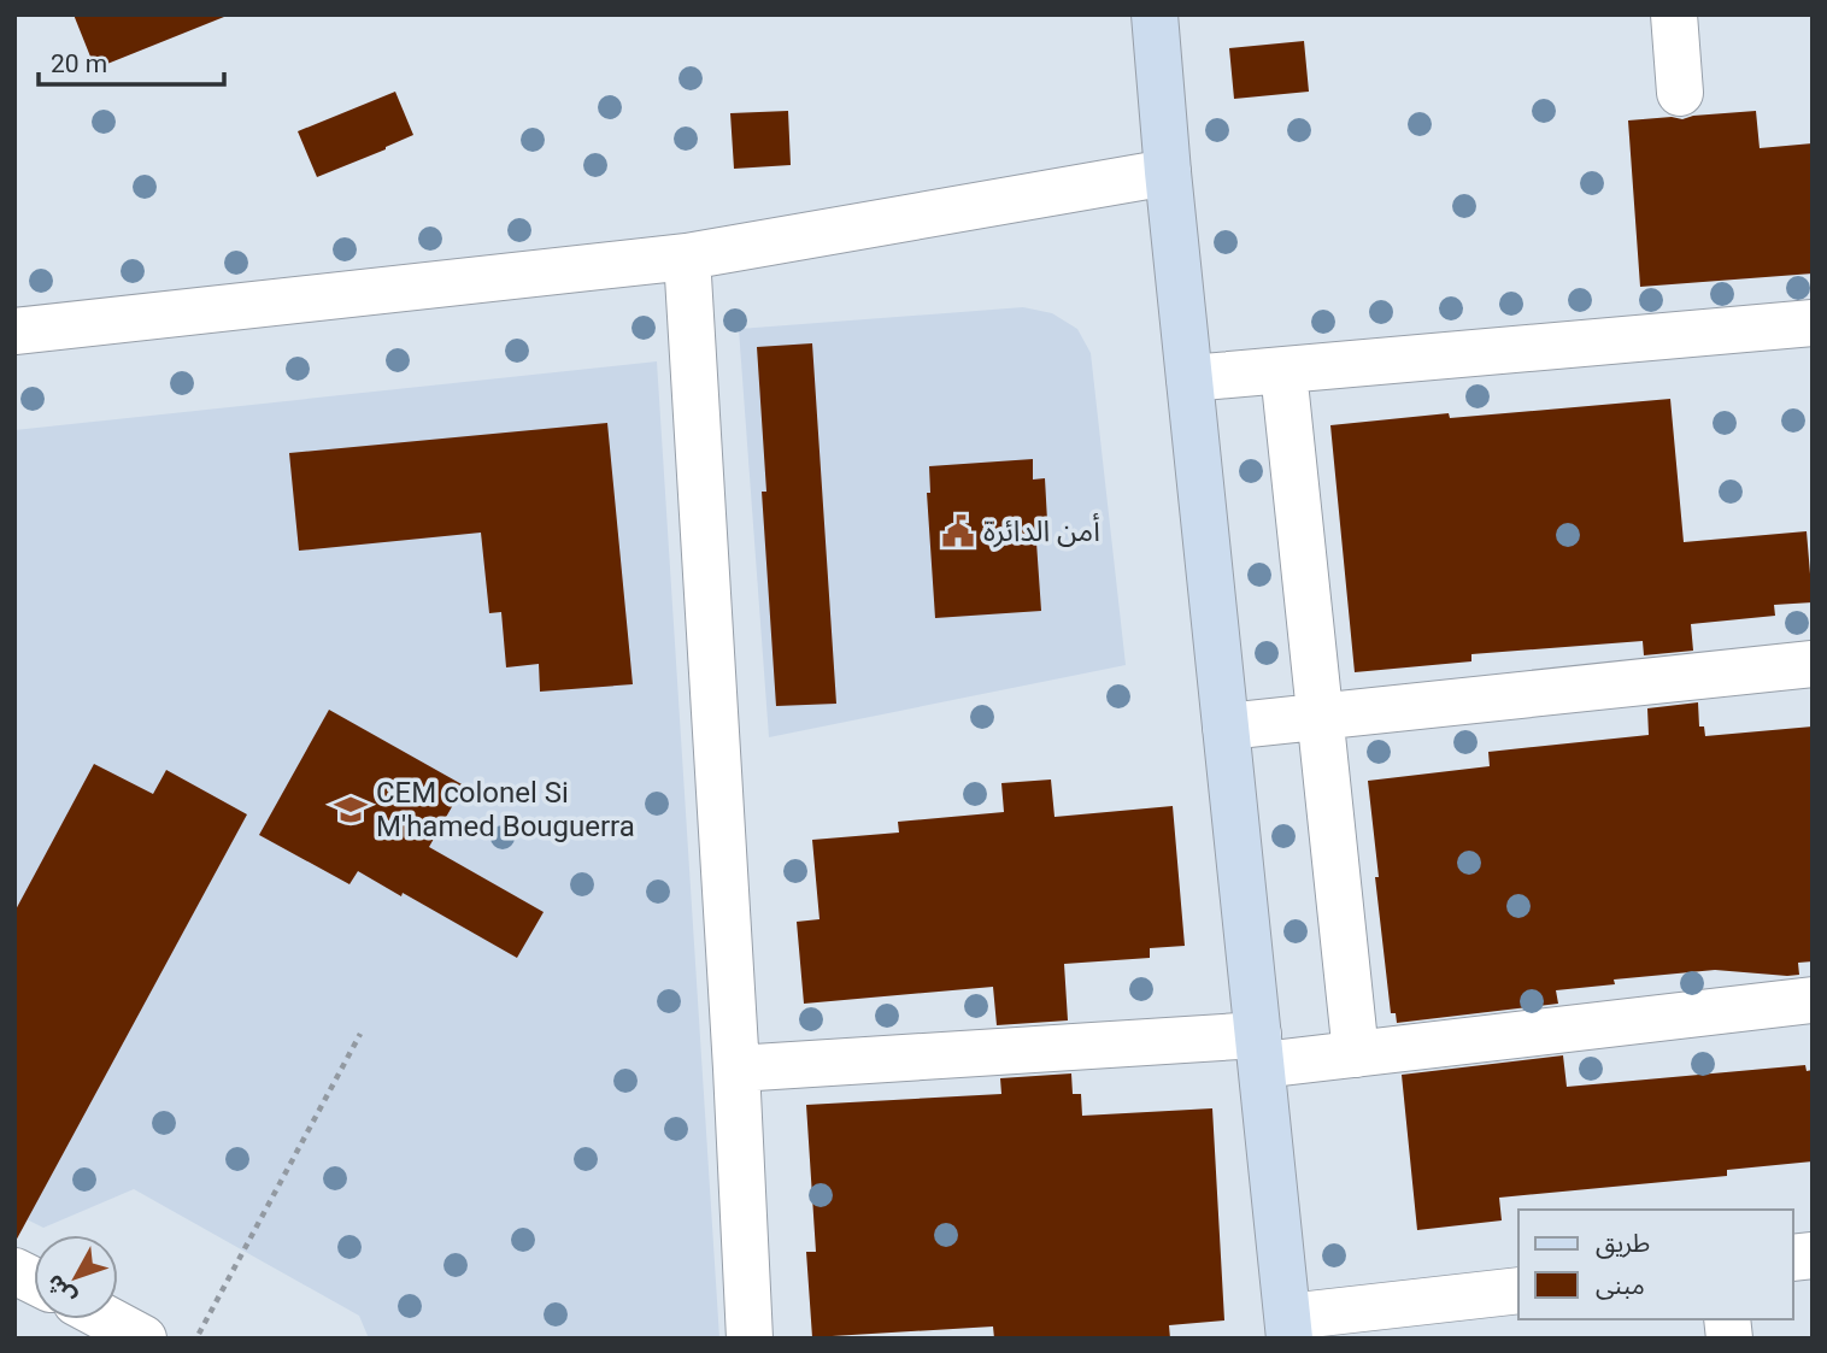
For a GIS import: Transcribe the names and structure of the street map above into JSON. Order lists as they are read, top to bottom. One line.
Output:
{"places":{"public building":["أمن الدائرة"],"school or university":["CEM colonel Si M'hamed Bouguerra"]},"legend":["طريق","مبنى"],"scale_bar":"20 m","north":"bottom left"}
